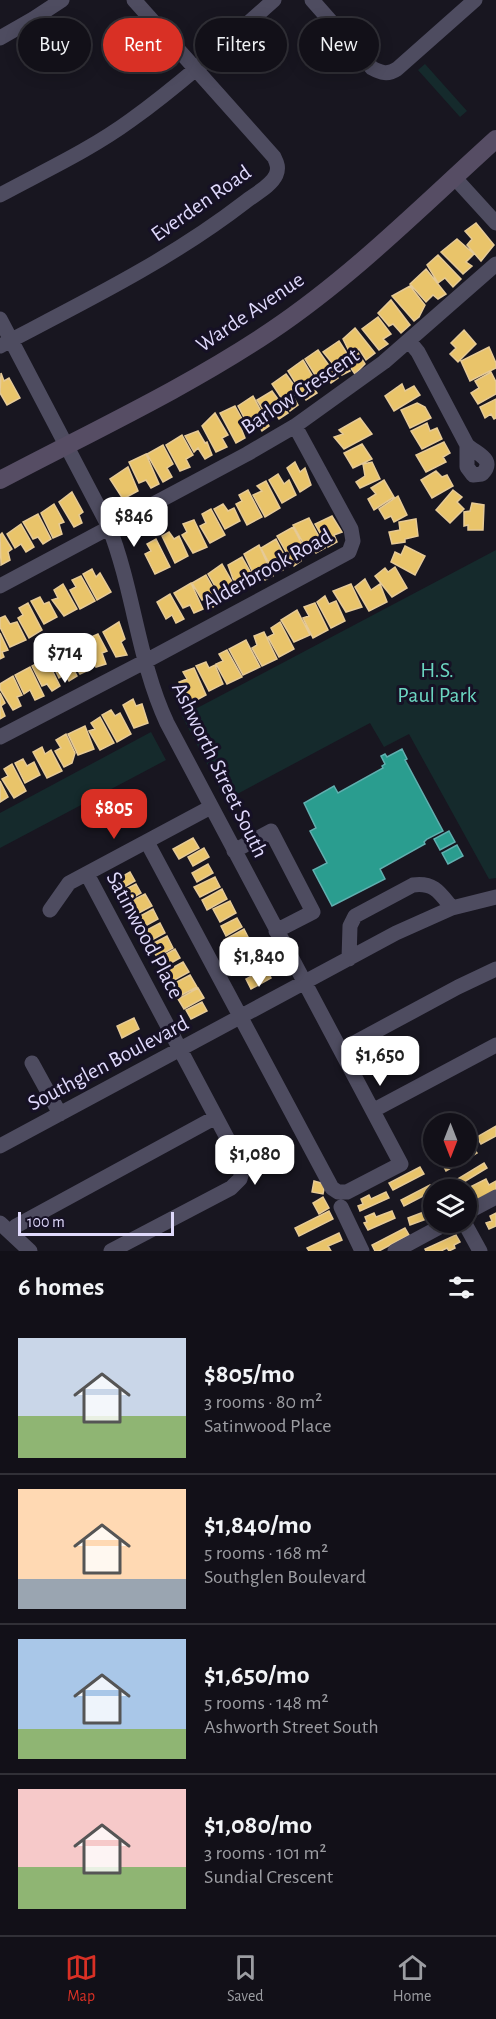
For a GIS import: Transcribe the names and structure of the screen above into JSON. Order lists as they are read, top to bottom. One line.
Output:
{"streets":{"main road":["Warde Avenue"],"street":["Everden Road","Barlow Crescent","Alderbrook Road","Ashworth Street South","Satinwood Place","Southglen Boulevard"]},"crossings":[["Everden Road","Ashworth Street South"],["Warde Avenue","Ashworth Street South"],["Barlow Crescent","Alderbrook Road"],["Barlow Crescent","Ashworth Street South"],["Alderbrook Road","Ashworth Street South"],["Ashworth Street South","Satinwood Place"],["Ashworth Street South","Southglen Boulevard"],["Satinwood Place","Southglen Boulevard"]],"parks":["H.S. Paul Park"],"scale_bar":"100 m","north":"bottom","page":{"chip":["Buy","Rent","Filters","New"],"price":["$846","$714","$805","$1,840","$1,650","$1,080"],"scale":"100 m","heading":"6 homes","list":[{"name":"$805/mo","note":"3 rooms · 80 m² · Satinwood Place"},{"name":"$1,840/mo","note":"5 rooms · 168 m² · Southglen Boulevard"},{"name":"$1,650/mo","note":"5 rooms · 148 m² · Ashworth Street South"},{"name":"$1,080/mo","note":"3 rooms · 101 m² · Sundial Crescent"}],"tabs":["Map","Saved","Home"]}}
